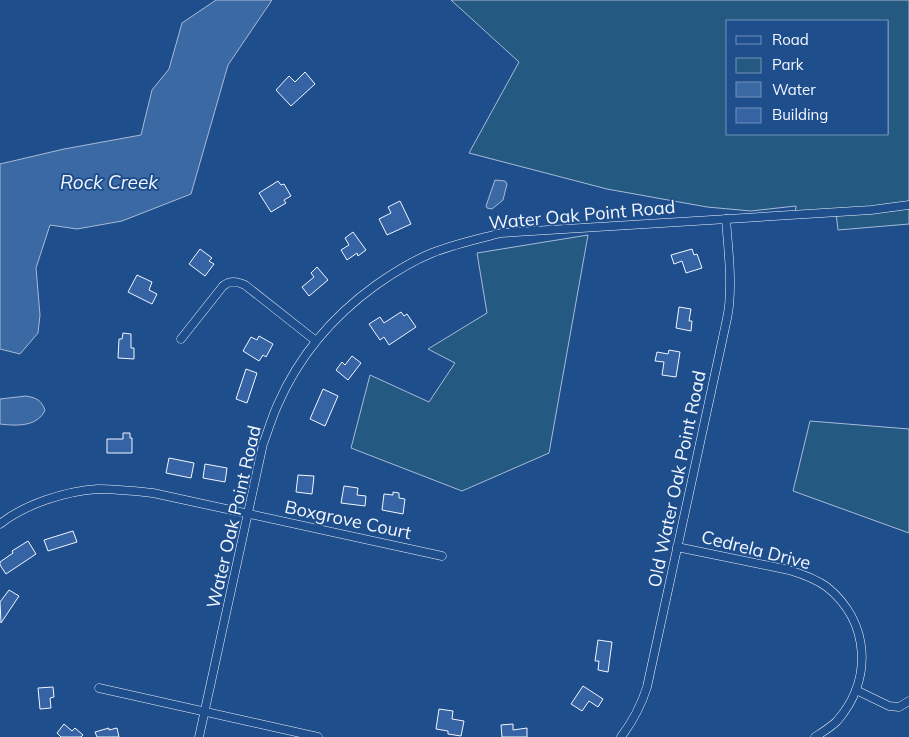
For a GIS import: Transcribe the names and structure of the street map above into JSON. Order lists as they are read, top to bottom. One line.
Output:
{"streets":{"street":["Water Oak Point Road","Old Water Oak Point Road","Boxgrove Court","Cedrela Drive"]},"crossings":[["Water Oak Point Road","Old Water Oak Point Road"],["Water Oak Point Road","Boxgrove Court"],["Old Water Oak Point Road","Cedrela Drive"]],"water":["Rock Creek"],"legend":["Road","Park","Water","Building"]}
